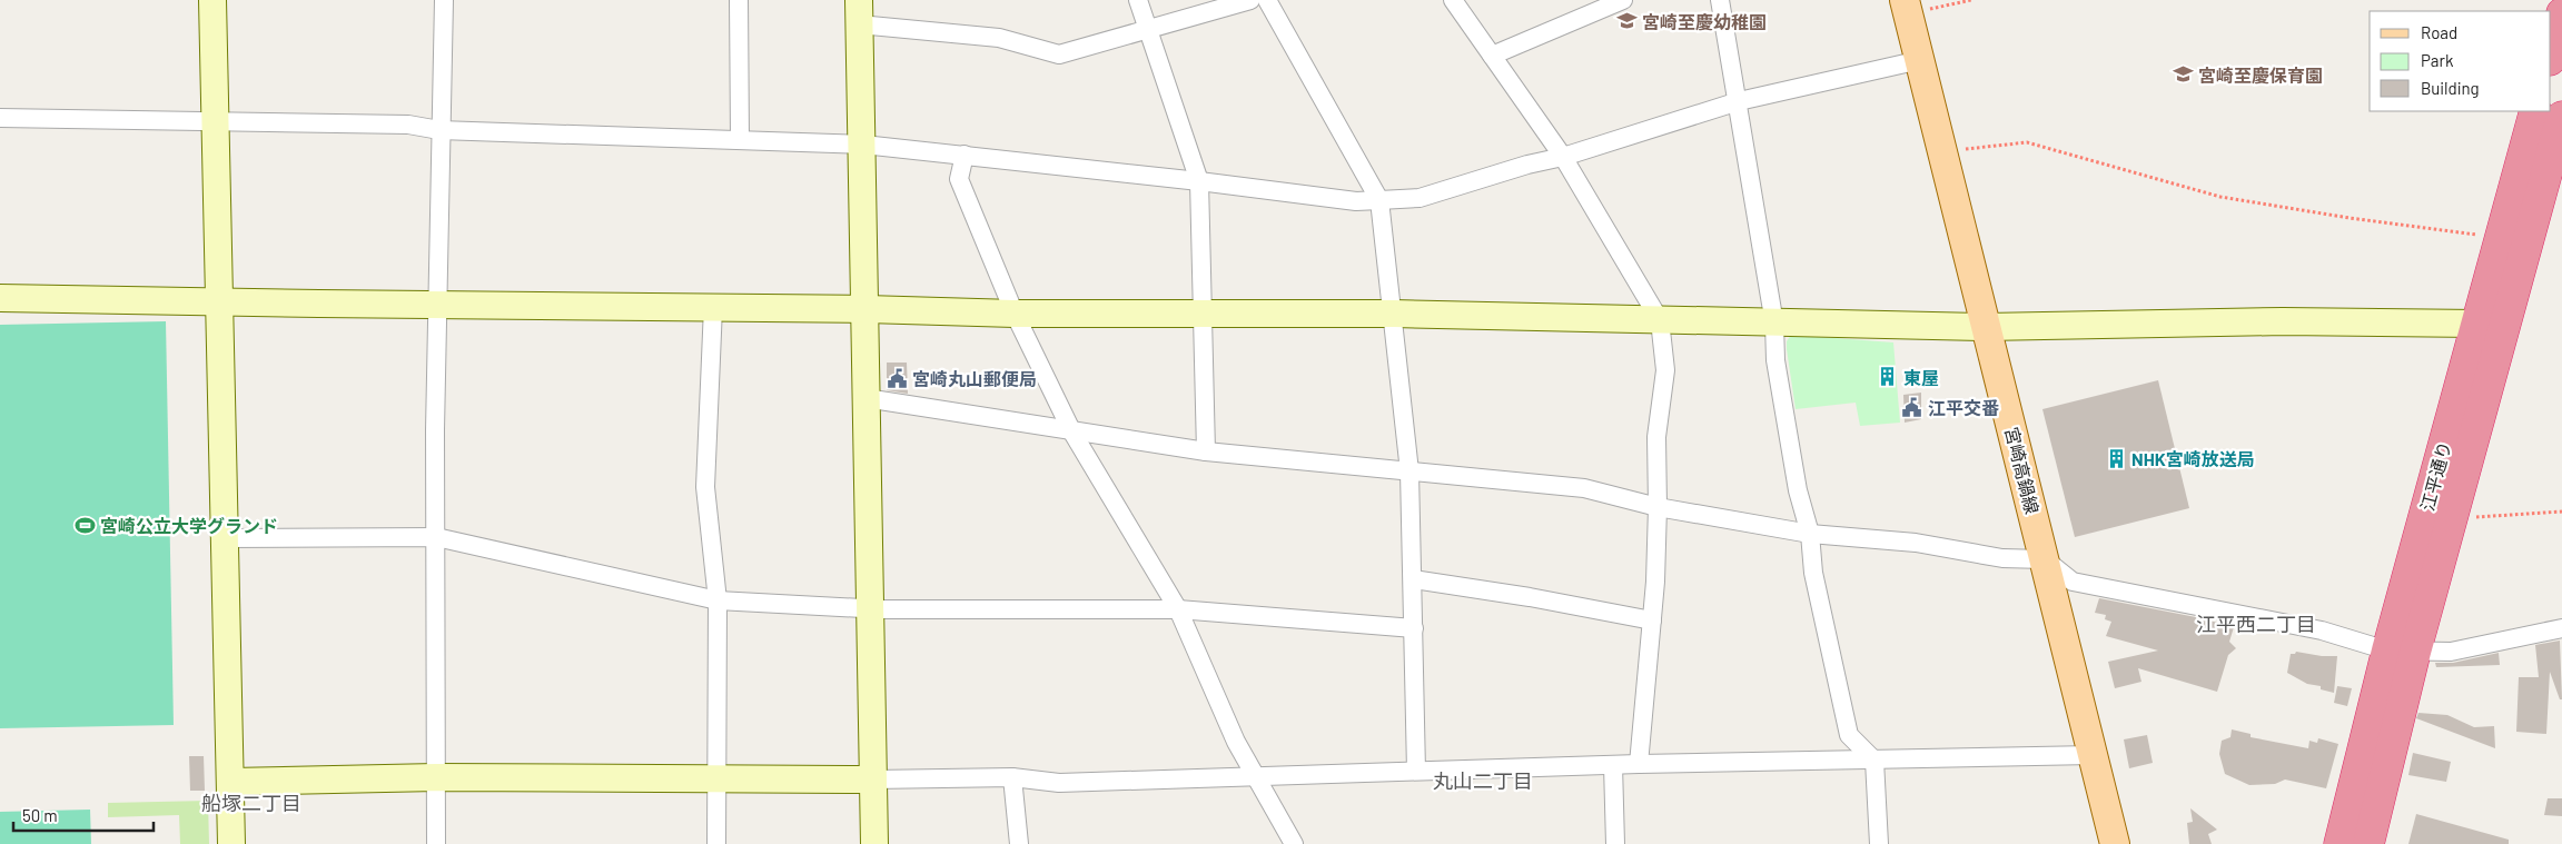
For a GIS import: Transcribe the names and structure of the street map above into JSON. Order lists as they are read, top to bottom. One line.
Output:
{"streets":{"highway":["江平通り"],"main road":["宮崎高鍋線"]},"districts":["江平西二丁目","丸山二丁目","船塚二丁目"],"places":{"school or university":["宮崎至慶幼稚園","宮崎至慶保育園"],"building":["東屋","NHK宮崎放送局"],"public building":["宮崎丸山郵便局","江平交番"],"sports":["宮崎公立大学グランド"]},"legend":["Road","Park","Building"],"scale_bar":"50 m"}
